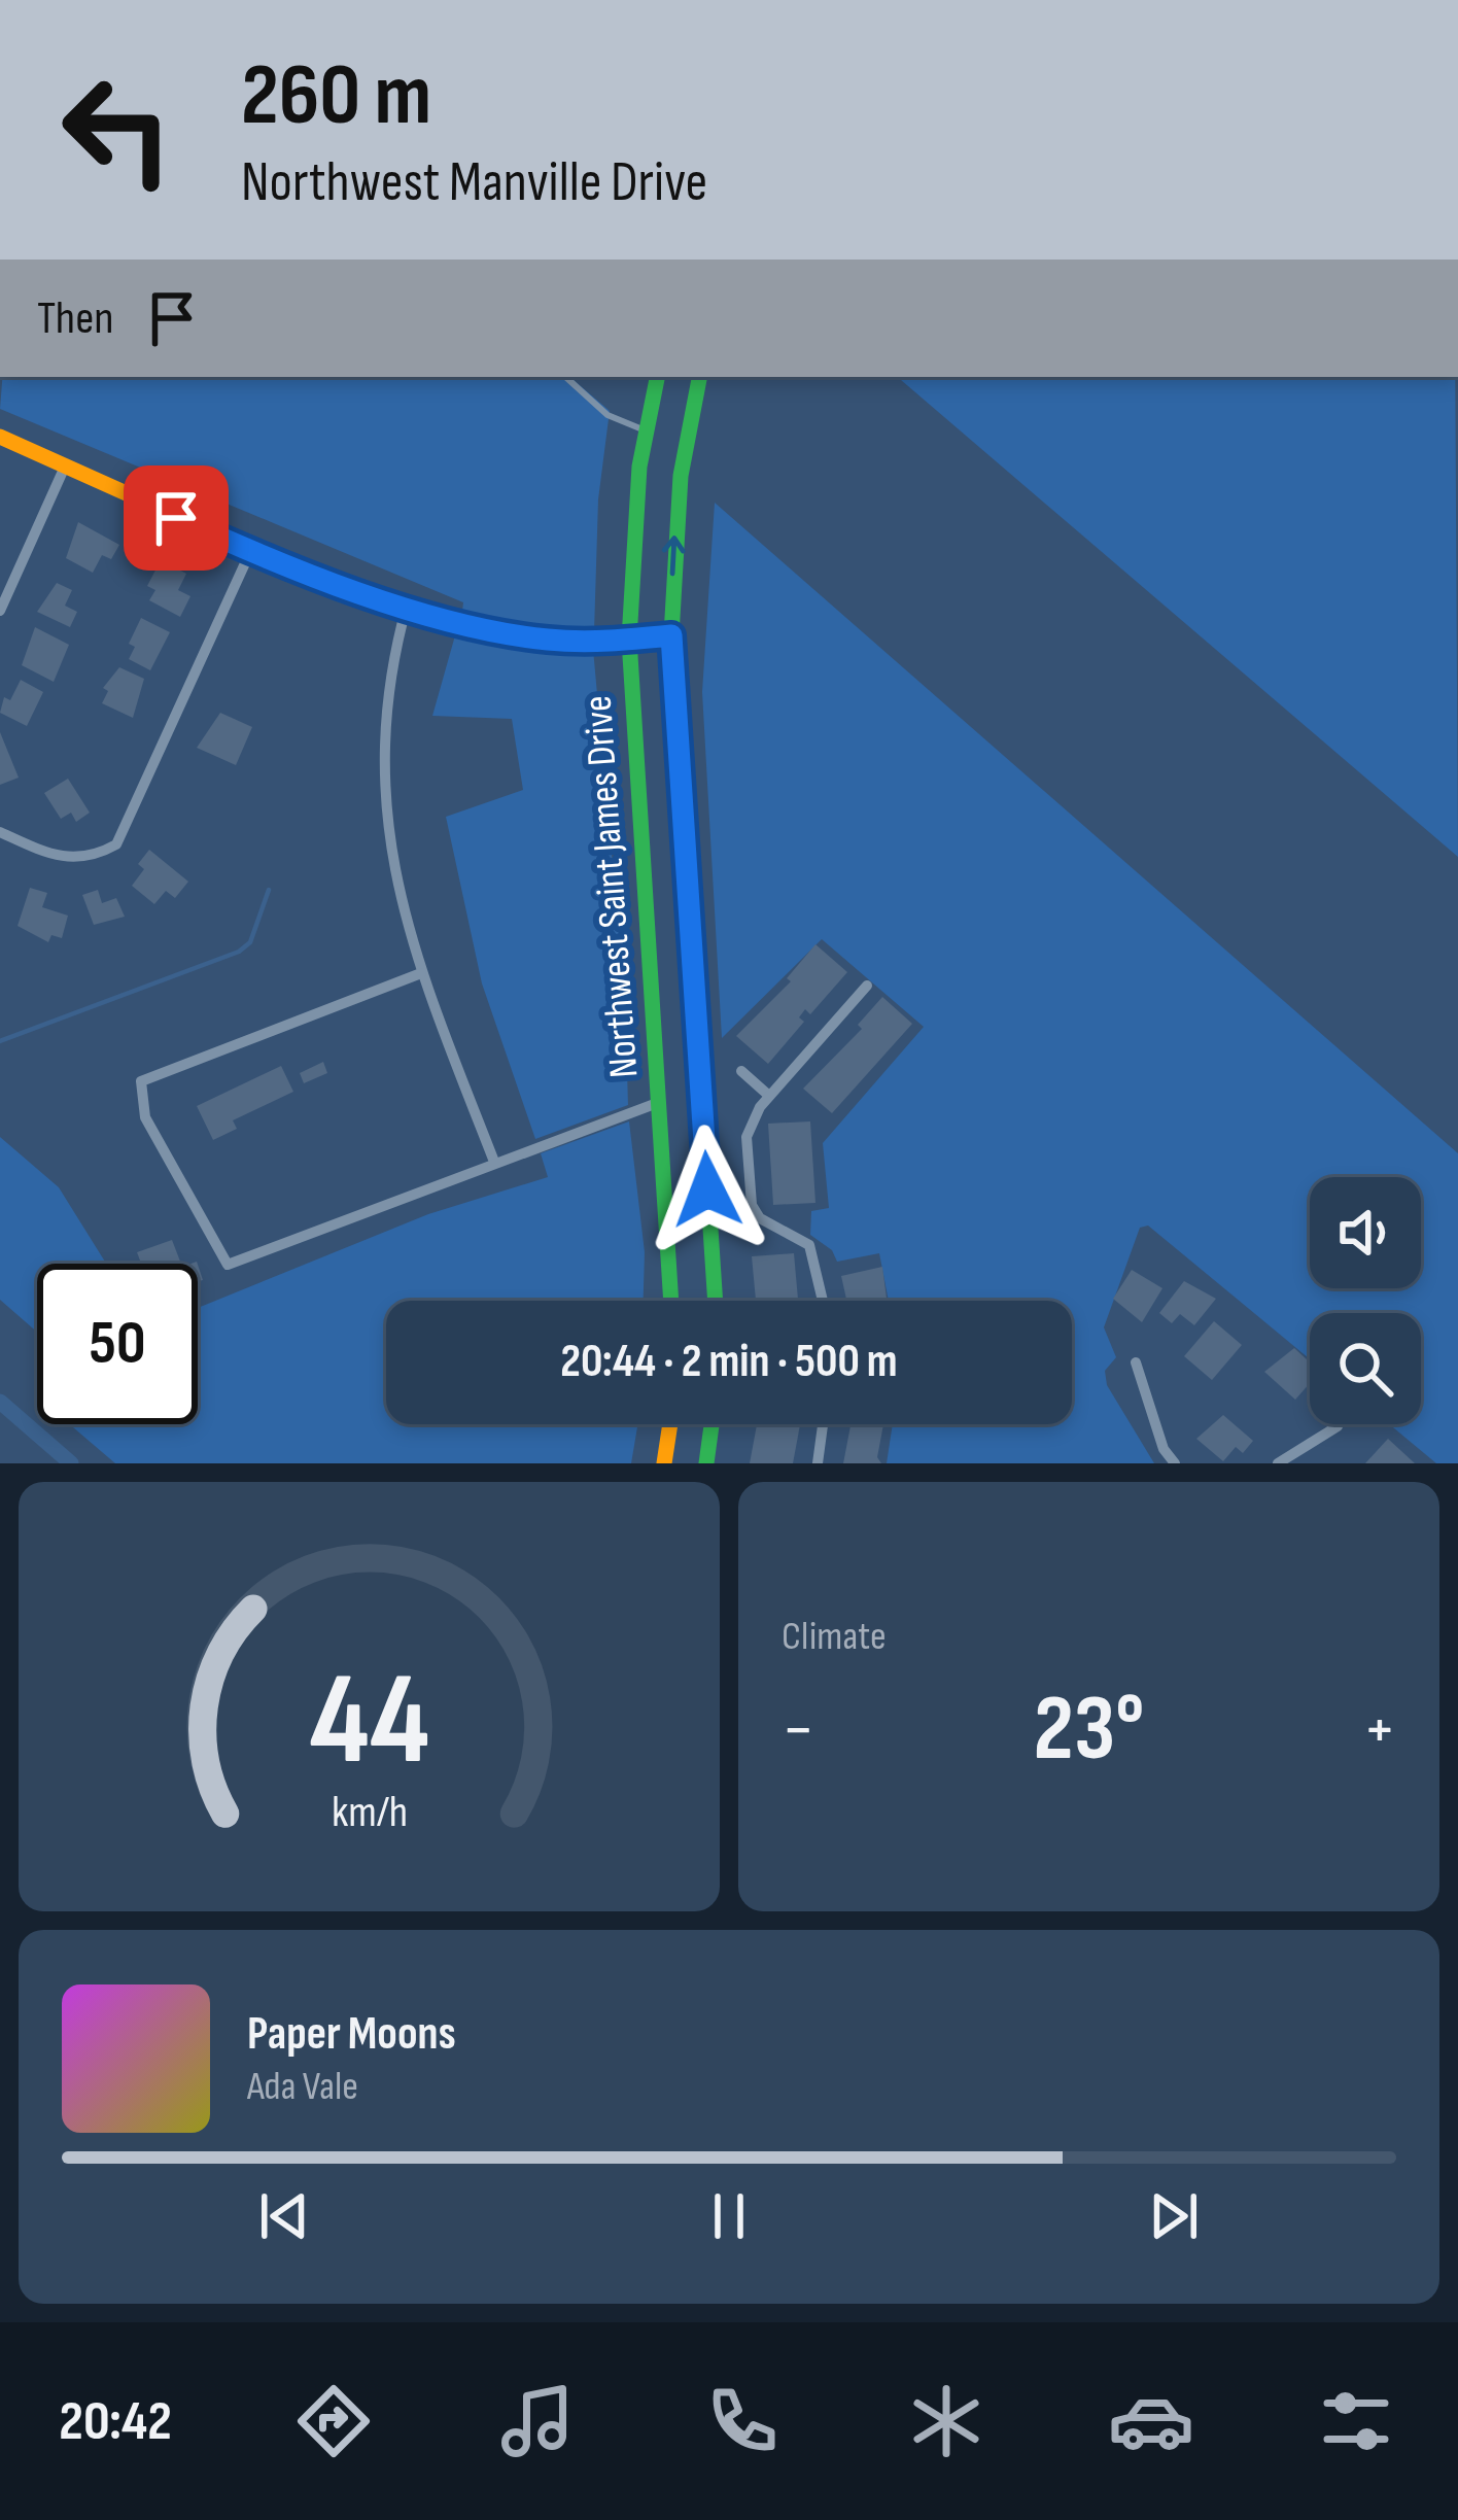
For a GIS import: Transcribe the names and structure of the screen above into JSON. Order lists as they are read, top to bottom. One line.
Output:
{"streets":{"main road":["Northwest Saint James Drive"]},"page":{"turn":["260 m","Northwest Manville Drive"],"then":"Then","limit":"50","trip":"20:44 · 2 min · 500 m","tile":"Climate","heat":["−","23°","+"],"song":["Paper Moons","Ada Vale"],"tabs":"20:42","gauge":["44","km/h"]}}
